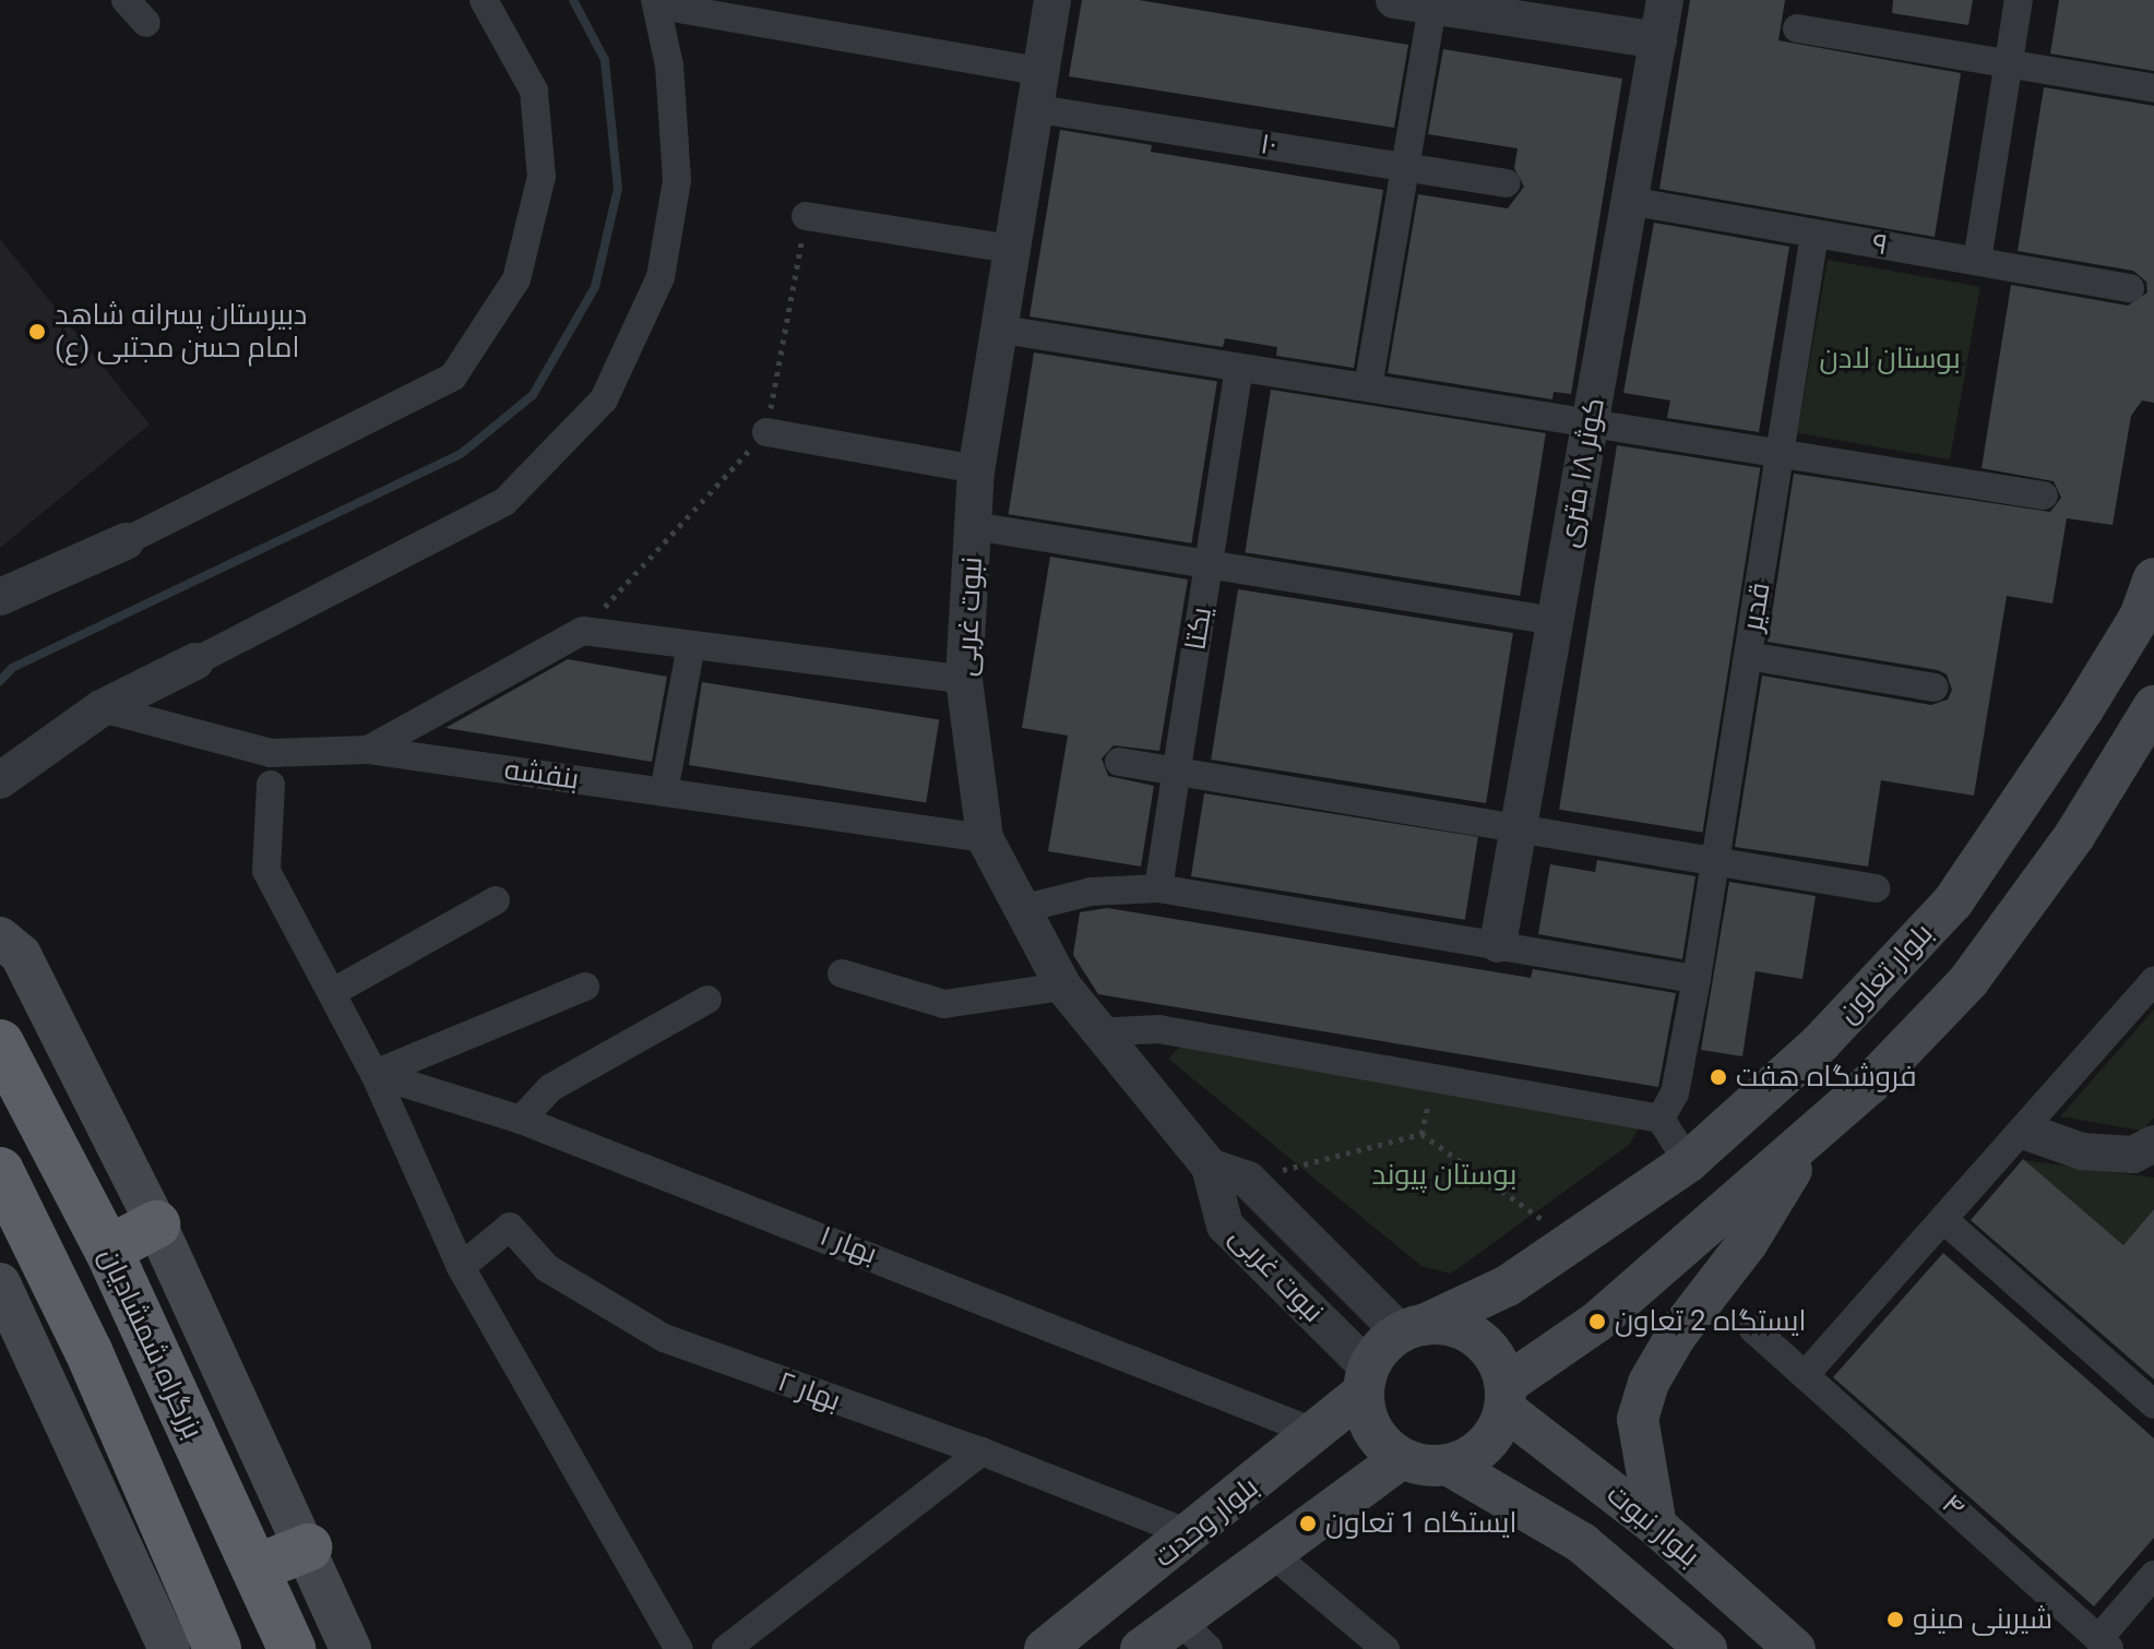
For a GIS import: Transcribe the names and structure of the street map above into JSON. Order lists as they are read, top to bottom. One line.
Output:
{"streets":{"highway":["بزرگراه شمشادیان"],"main road":["بلوار تعاون","بلوار وحدت","بلوار نبوت"],"street":["۱۰","۹","کوثر ۱۸ متری","قدیر","نبوت غربی","یکتا","بنفشه","بهار ۱","بهار ۲","۴"]},"crossings":[["۱۰","نبوت غربی"],["۹","کوثر ۱۸ متری"],["۹","قدیر"],["نبوت غربی","بنفشه"],["نبوت غربی","بلوار تعاون"],["نبوت غربی","بلوار وحدت"],["نبوت غربی","بلوار نبوت"],["بلوار تعاون","بلوار وحدت"],["بلوار تعاون","بلوار نبوت"],["بهار ۱","بلوار وحدت"],["بهار ۲","بلوار وحدت"],["بلوار وحدت","بلوار نبوت"]],"parks":["بوستان لادن","بوستان پیوند"],"places":["دبیرستان پسرانه شاهد امام حسن مجتبی (ع)","فروشگاه هفت","ایستگاه 2 تعاون","ایستگاه 1 تعاون","شیرینی مینو"]}
